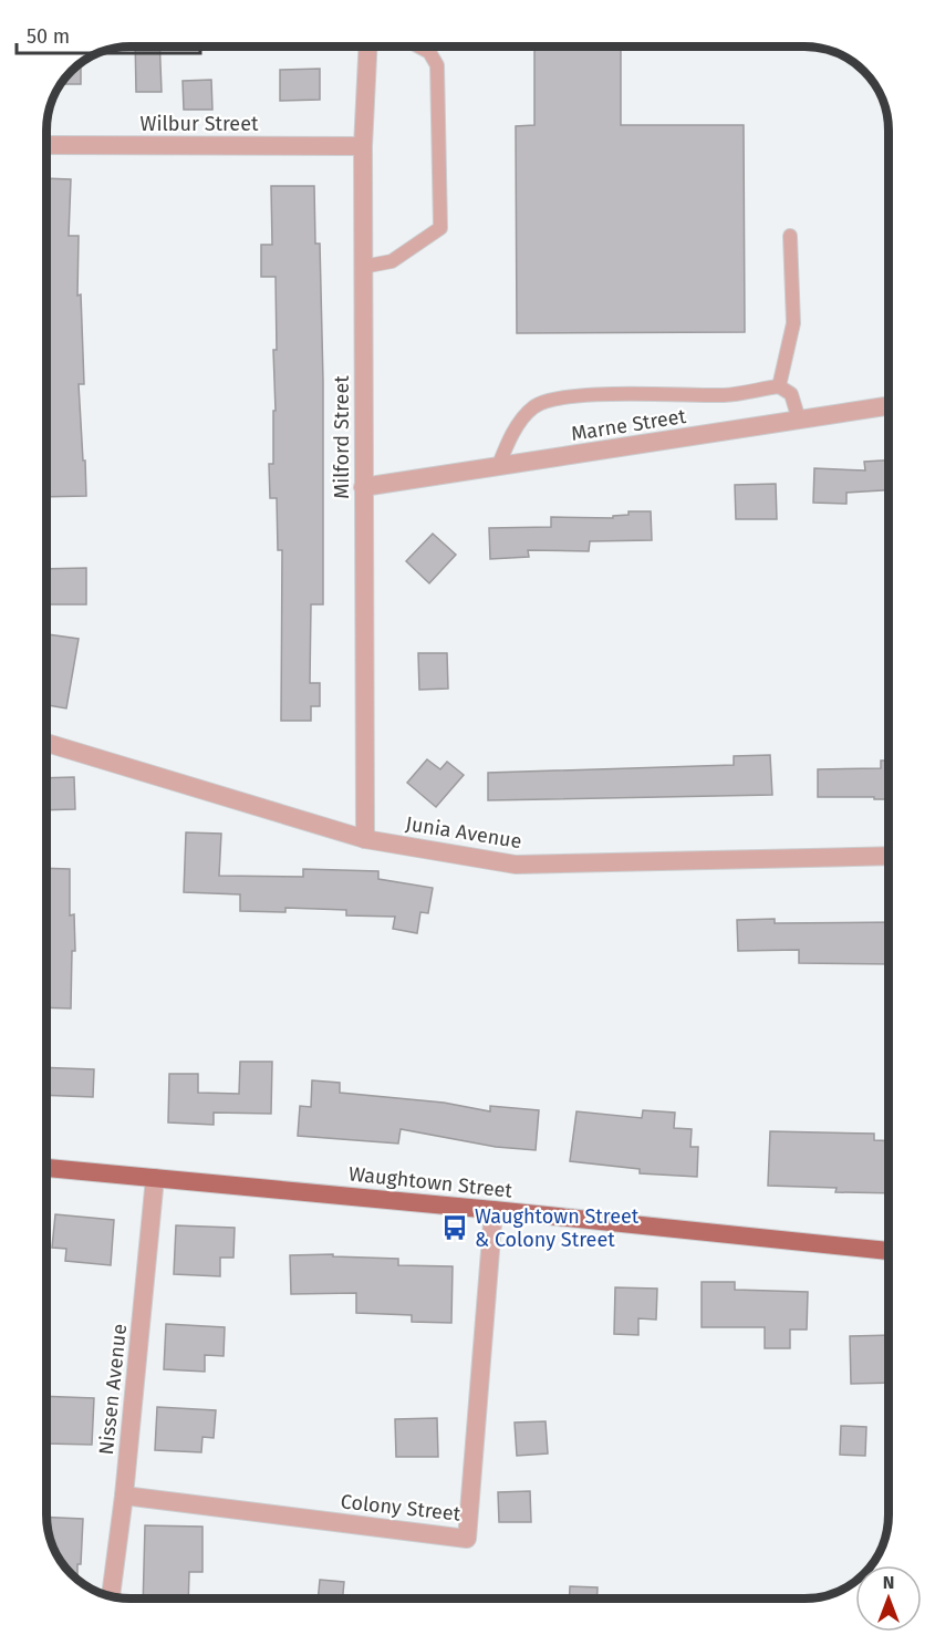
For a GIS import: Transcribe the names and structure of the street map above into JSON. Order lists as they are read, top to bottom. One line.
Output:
{"streets":{"main road":["Waughtown Street"],"street":["Wilbur Street","Marne Street","Milford Street","Junia Avenue","Nissen Avenue","Colony Street"]},"crossings":[["Wilbur Street","Milford Street"],["Marne Street","Milford Street"],["Milford Street","Junia Avenue"],["Waughtown Street","Nissen Avenue"],["Waughtown Street","Colony Street"],["Nissen Avenue","Colony Street"]],"places":{"bus stop":["Waughtown Street & Colony Street"]},"scale_bar":"50 m","north":"top"}
